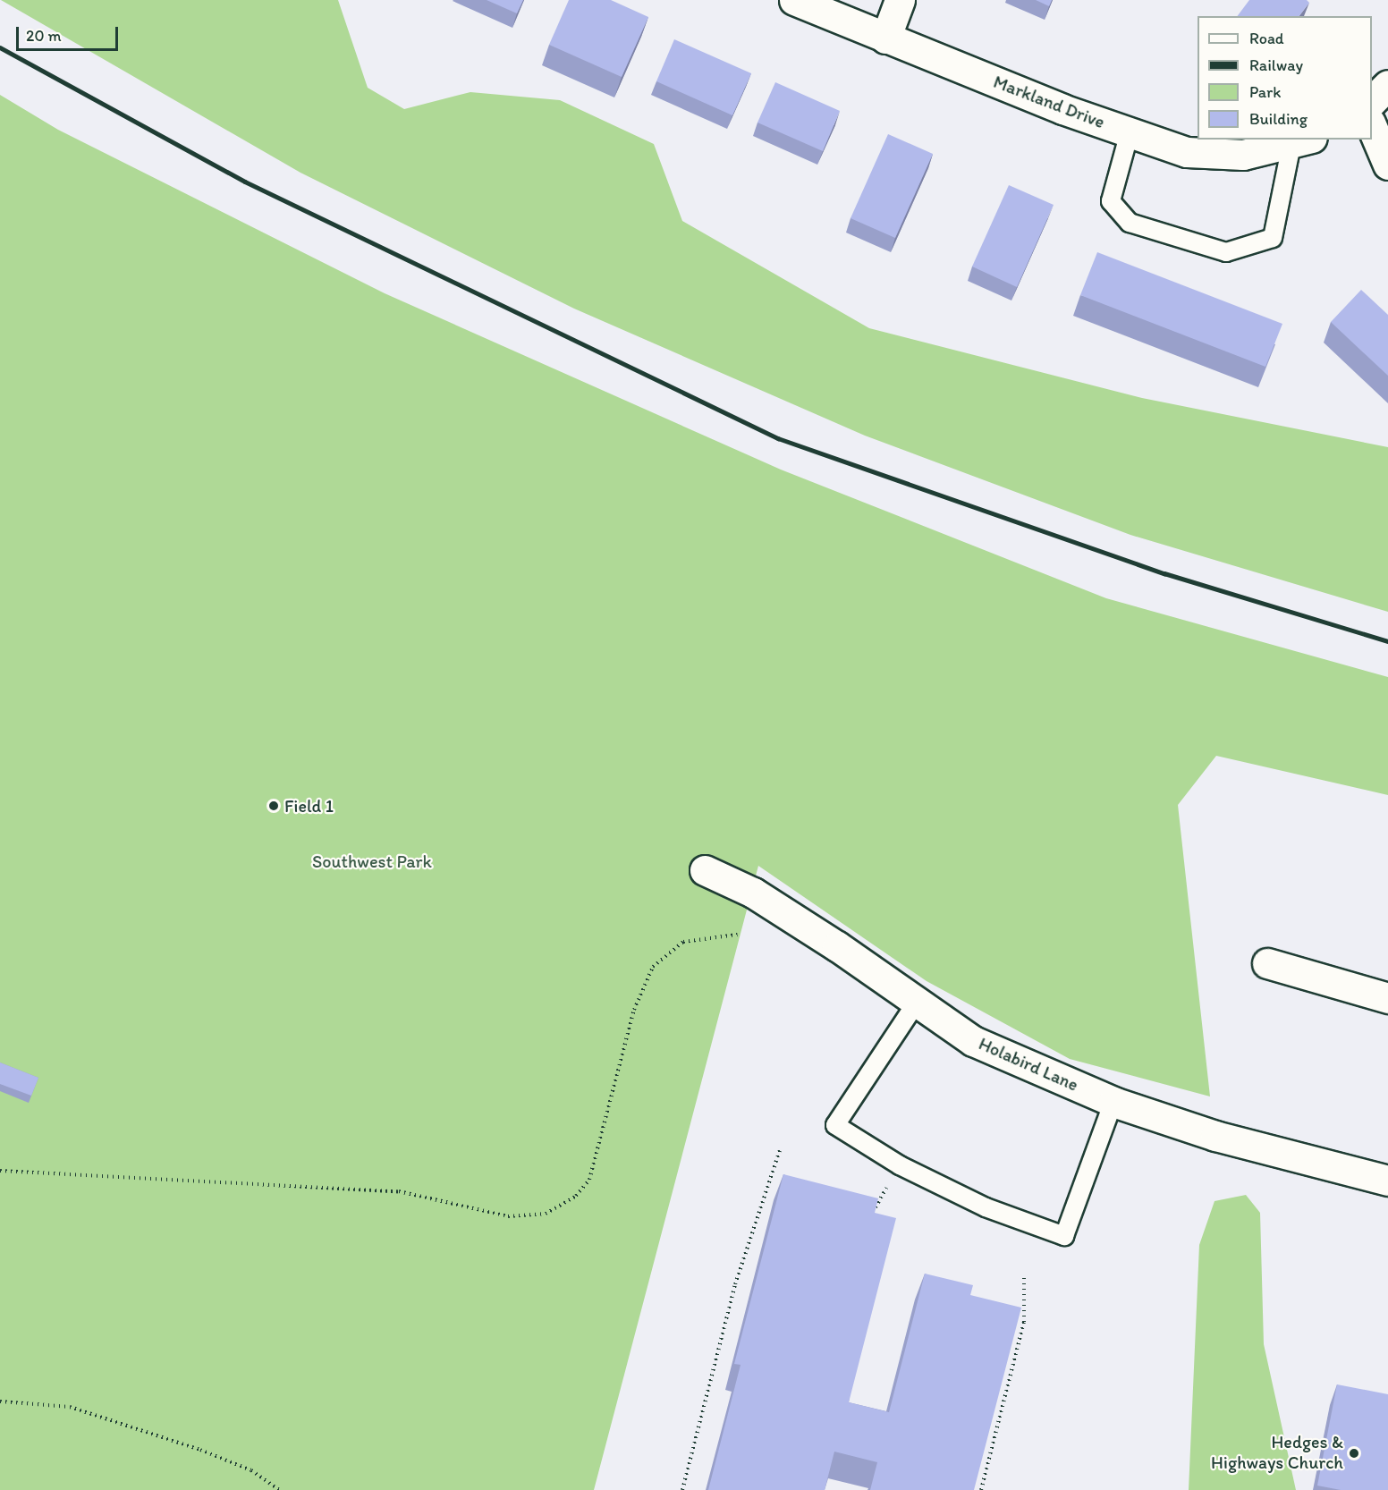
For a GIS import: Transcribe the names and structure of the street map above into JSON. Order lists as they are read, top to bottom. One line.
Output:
{"streets":{"street":["Markland Drive","Holabird Lane"]},"parks":["Southwest Park"],"places":["Field 1","Hedges & Highways Church"],"legend":["Road","Railway","Park","Building"],"scale_bar":"20 m"}
